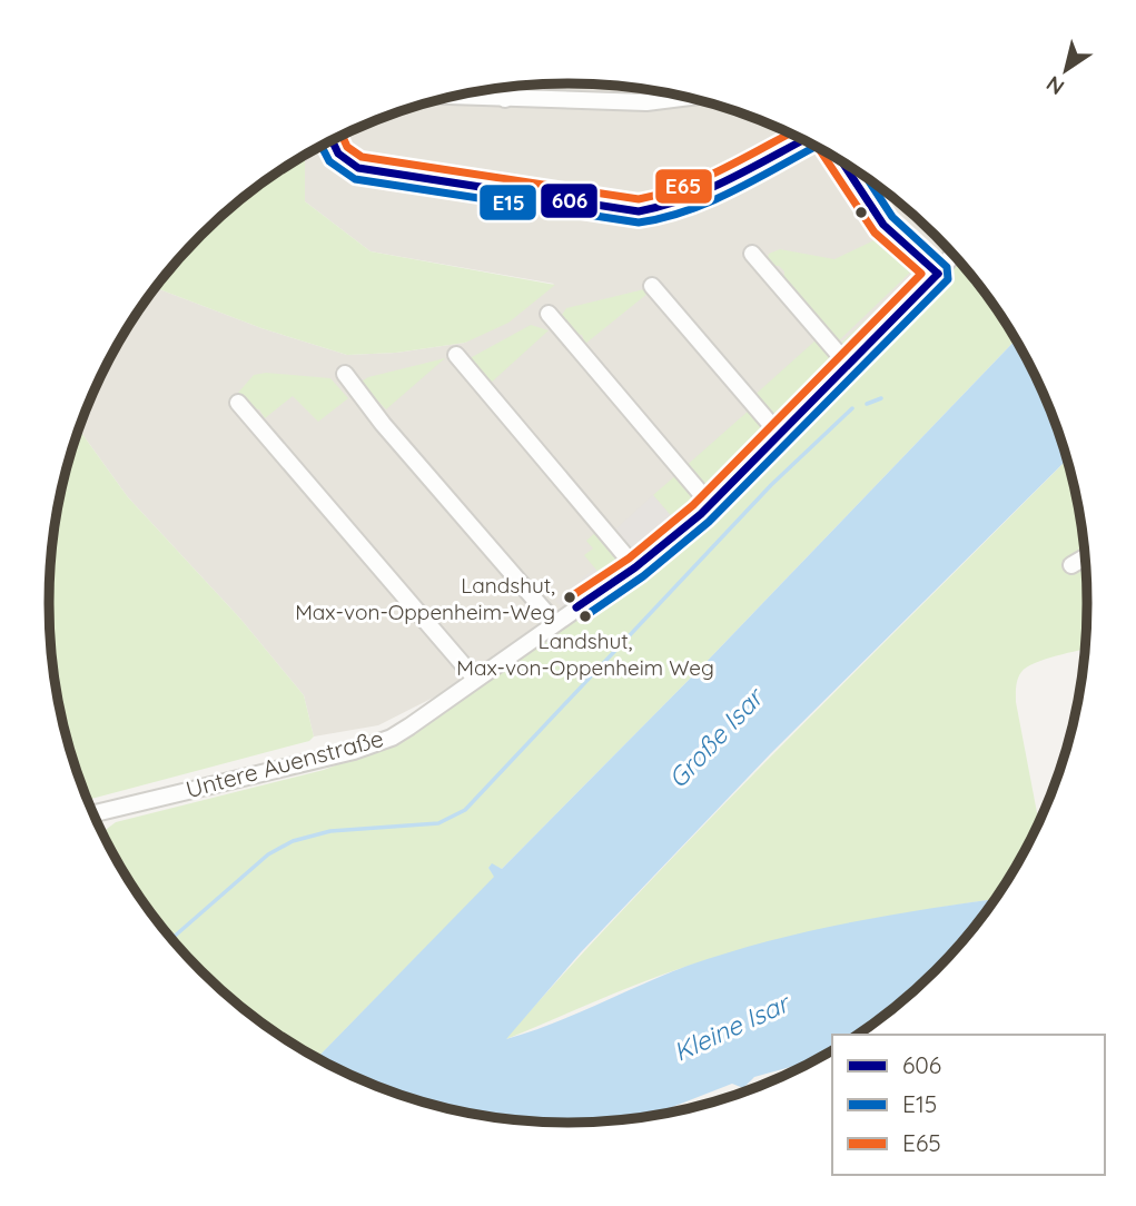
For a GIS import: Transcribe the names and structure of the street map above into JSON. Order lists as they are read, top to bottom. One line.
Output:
{"streets":{"street":["Untere Auenstraße"]},"water":["Große Isar","Kleine Isar"],"places":["Landshut, Max-von-Oppenheim-Weg","Landshut, Max-von-Oppenheim Weg"],"lines":["transit line E65","transit line 606","transit line E15"],"legend":["606","E15","E65"],"north":"bottom left"}
